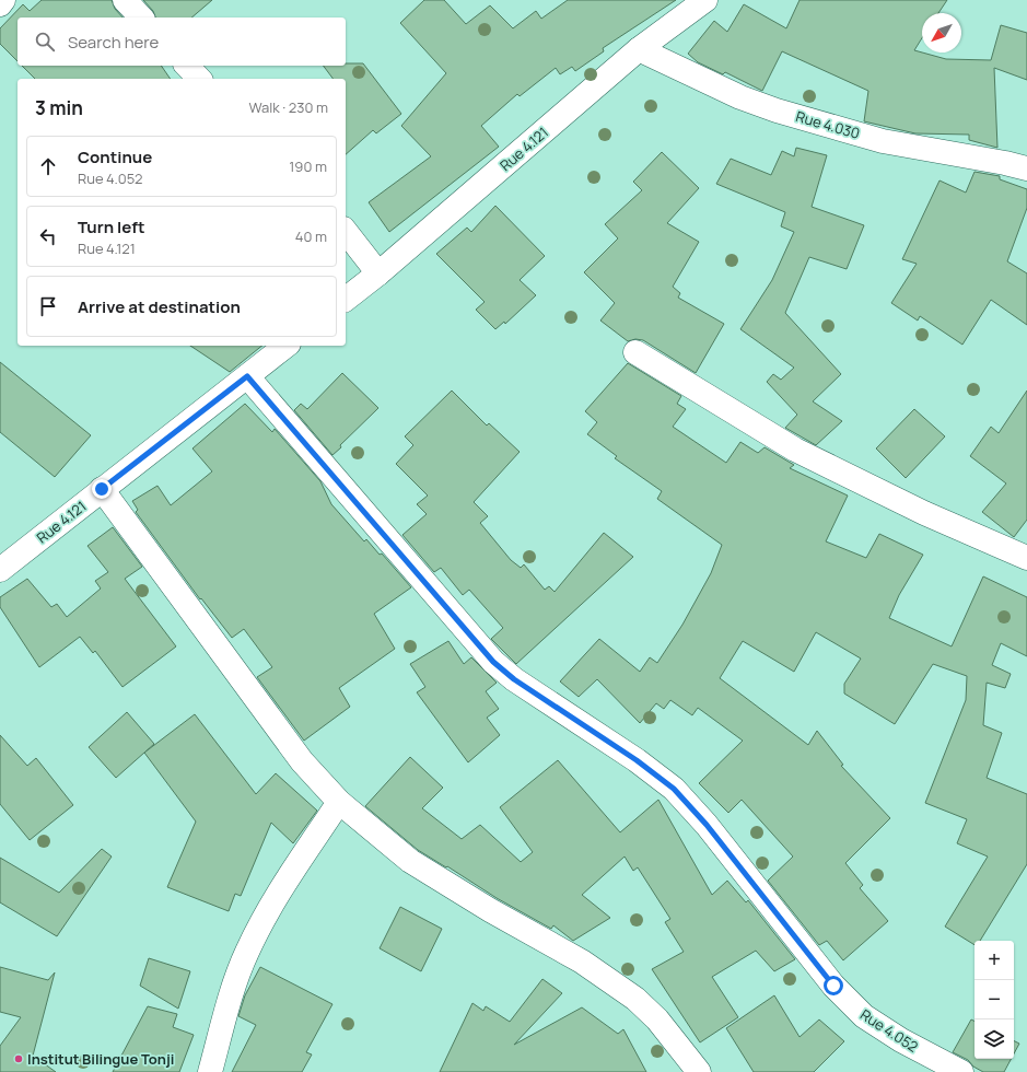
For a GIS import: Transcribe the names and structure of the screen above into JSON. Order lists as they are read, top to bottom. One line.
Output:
{"streets":{"street":["Rue 4.030","Rue 4.121","Rue 4.052"]},"crossings":[["Rue 4.030","Rue 4.121"],["Rue 4.121","Rue 4.052"]],"places":["Institut Bilingue Tonji"],"north":"bottom left","page":{"search":"Search here","heading":["3 min","Walk · 230 m"],"list":[["Continue","Rue 4.052","190 m"],["Turn left","Rue 4.121","40 m"],"Arrive at destination"],"map_buttons":["+","−"]}}
